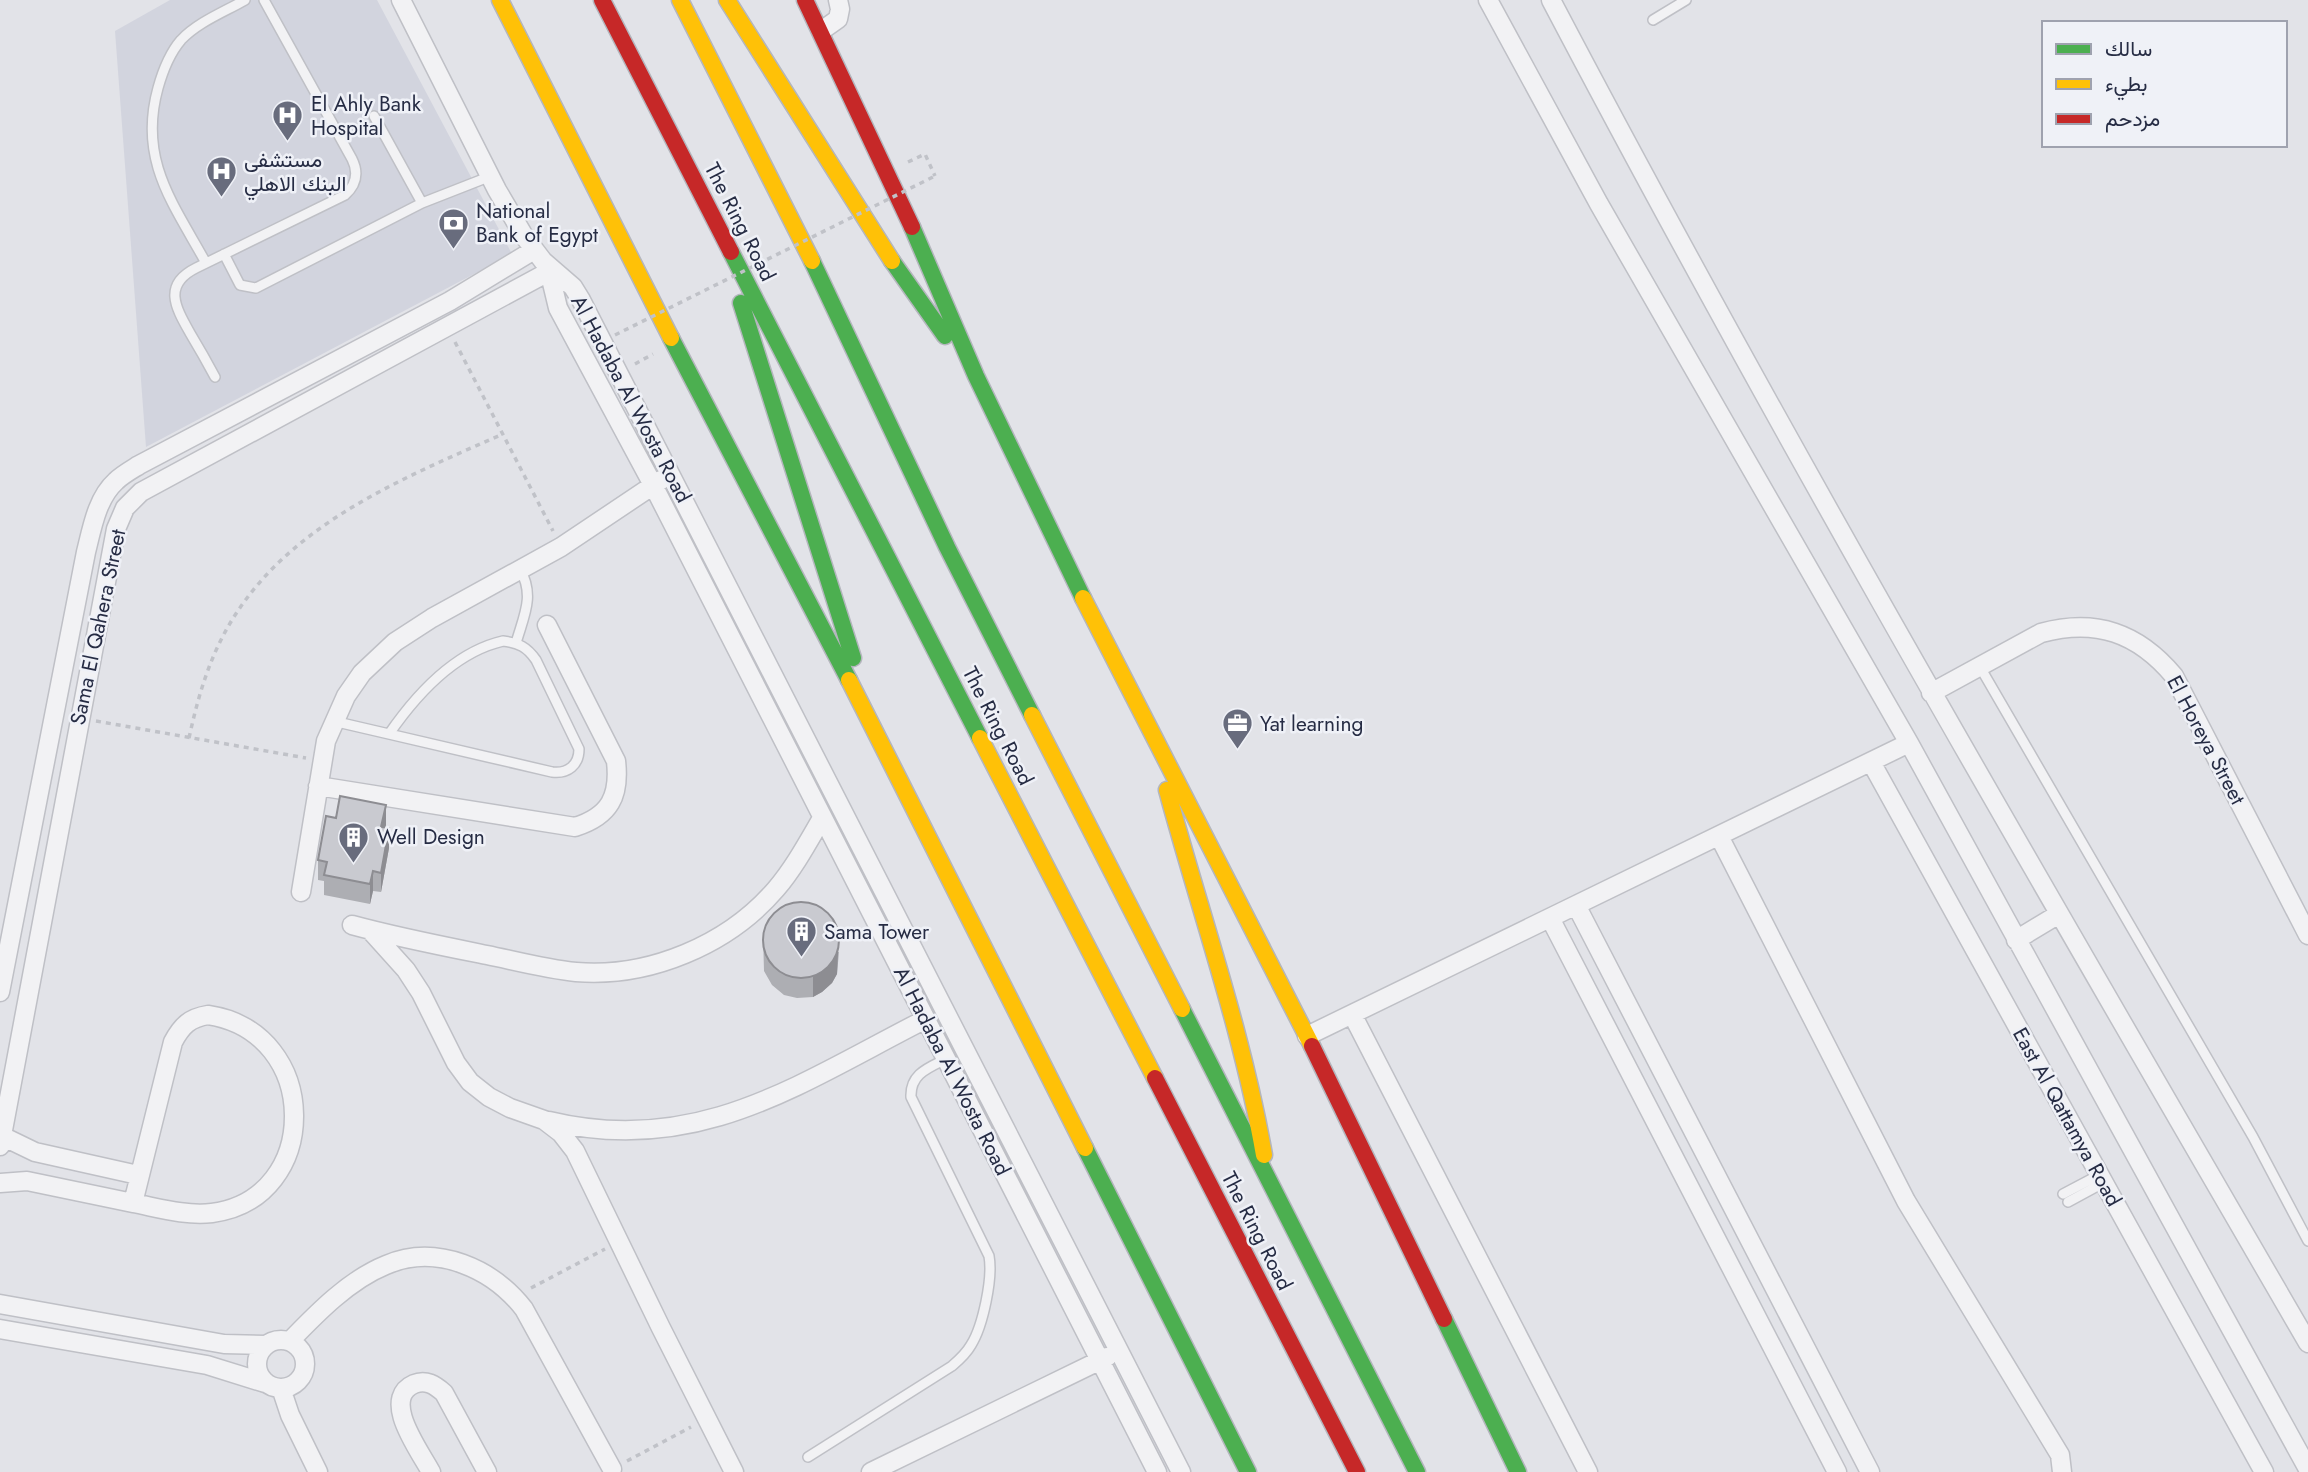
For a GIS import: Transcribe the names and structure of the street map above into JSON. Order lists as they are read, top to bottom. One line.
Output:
{"streets":{"highway":["The Ring Road"],"street":["Al Hadaba Al Wosta Road","Sama El Qahera Street","El Horeya Street","East Al Qattamya Road"]},"crossings":[["Al Hadaba Al Wosta Road","Sama El Qahera Street"]],"places":{"hospital":["El Ahly Bank Hospital","مستشفى البنك الاهلي"],"bank":["National Bank of Egypt"],"office":["Yat learning"],"building":["Well Design","Sama Tower"]},"legend":["سالك","بطيء","مزدحم"]}
